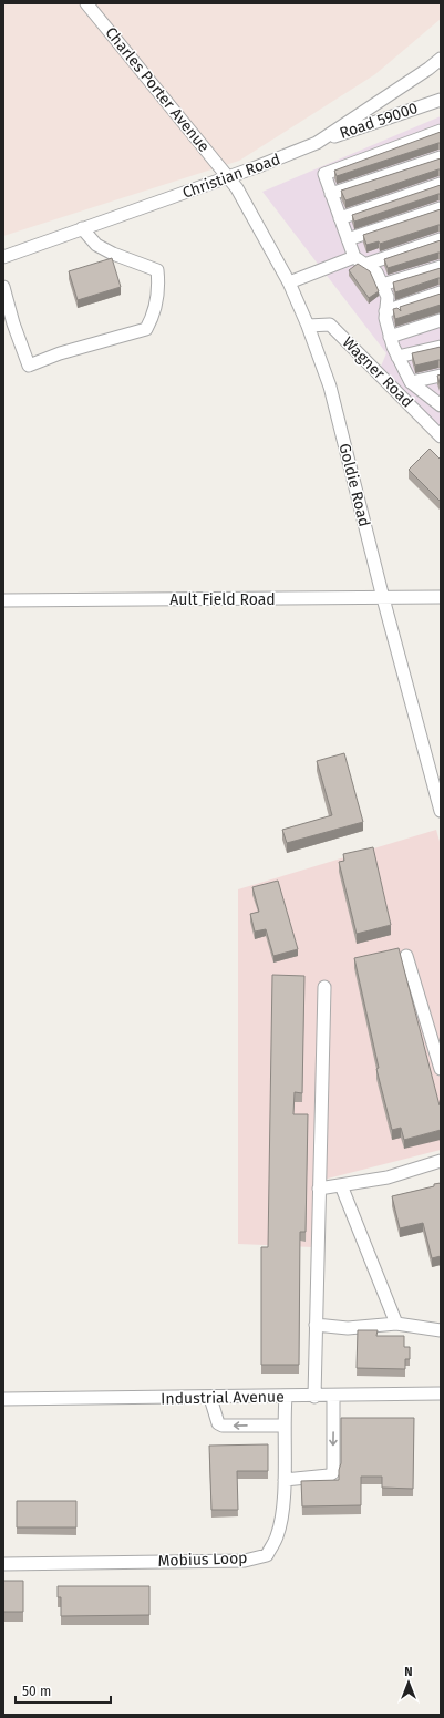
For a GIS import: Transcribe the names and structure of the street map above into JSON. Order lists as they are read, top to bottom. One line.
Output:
{"streets":{"street":["Charles Porter Avenue","Road 59000","Christian Road","Wagner Road","Goldie Road","Ault Field Road","Industrial Avenue","Mobius Loop"]},"crossings":[["Charles Porter Avenue","Christian Road"],["Charles Porter Avenue","Goldie Road"],["Road 59000","Christian Road"],["Christian Road","Goldie Road"],["Wagner Road","Goldie Road"],["Goldie Road","Ault Field Road"],["Industrial Avenue","Mobius Loop"]],"scale_bar":"50 m","north":"top"}
